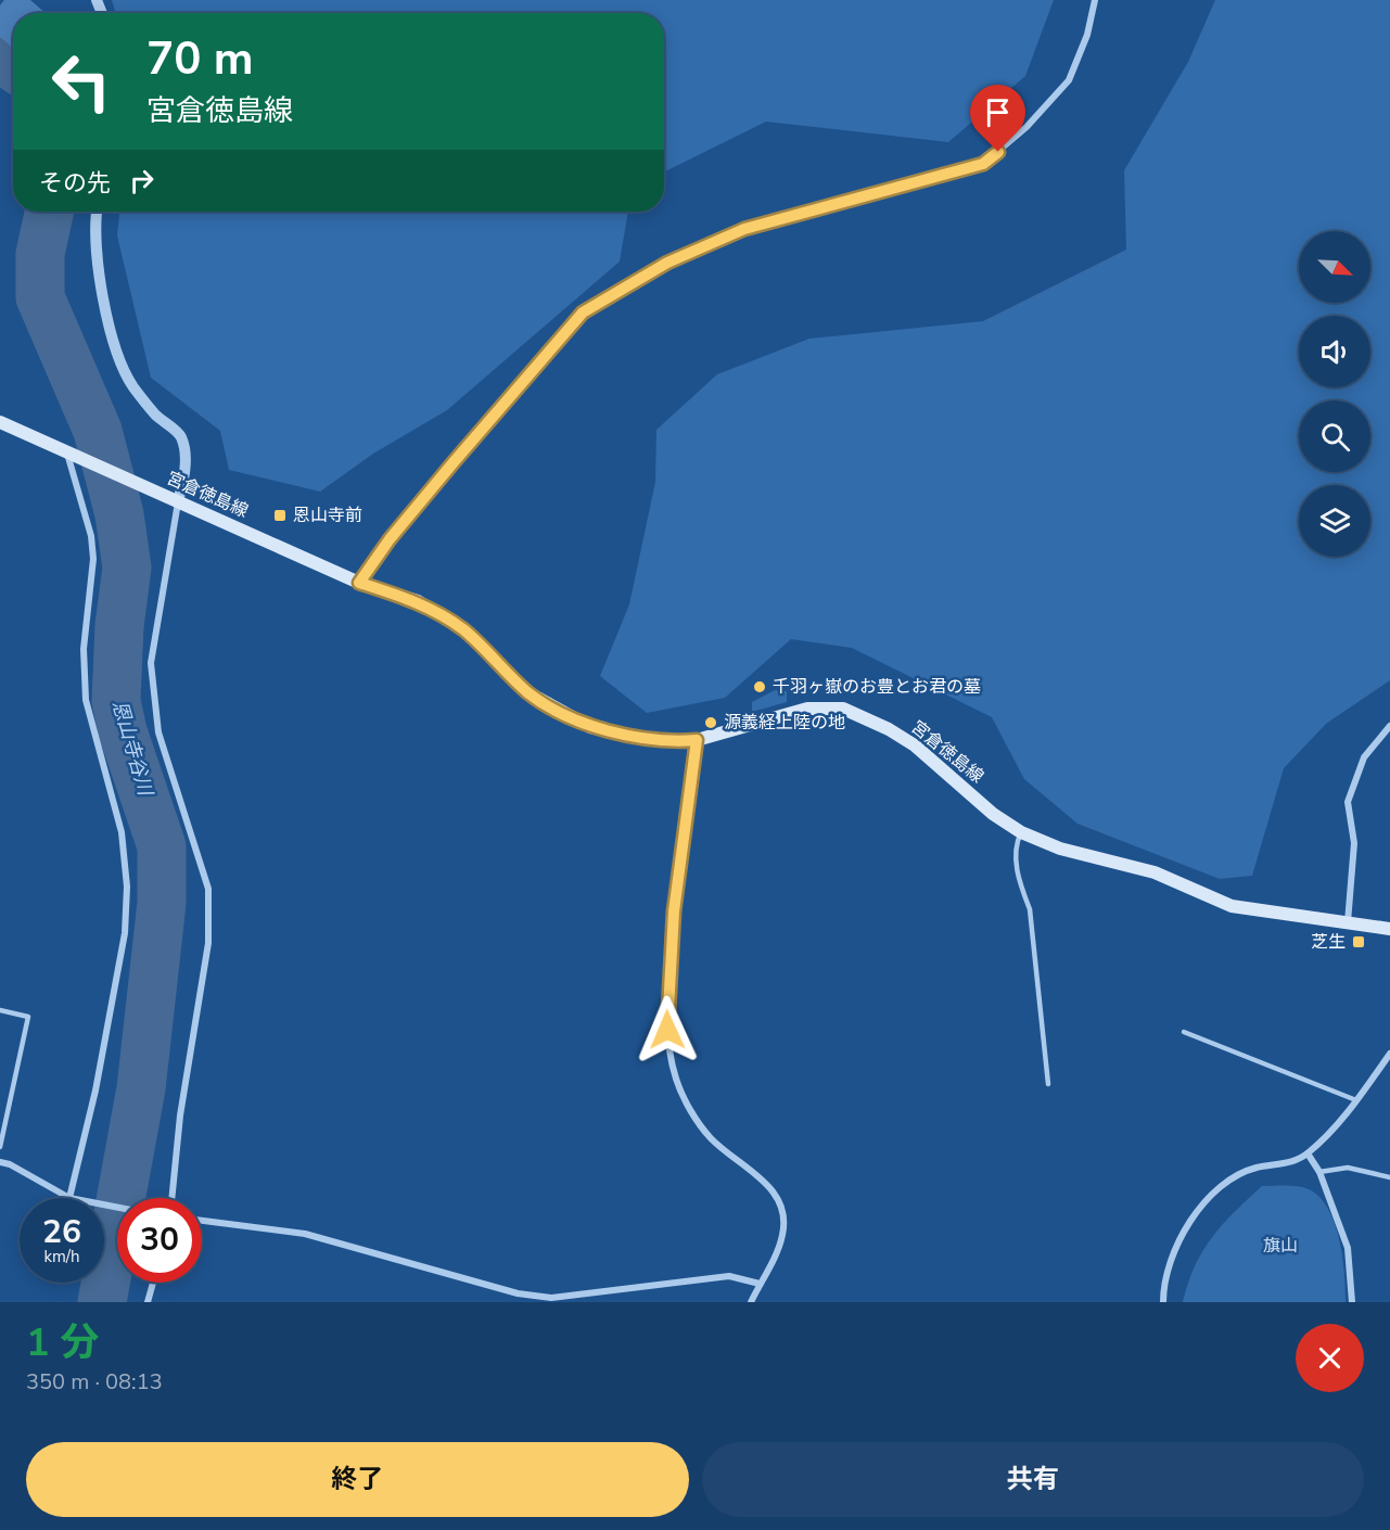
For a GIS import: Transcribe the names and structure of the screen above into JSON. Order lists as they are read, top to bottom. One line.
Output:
{"streets":{"main road":["宮倉徳島線"]},"water":["恩山寺谷川"],"parks":["旗山"],"places":{"transit":["恩山寺前","芝生"],"other":["千羽ヶ嶽のお豊とお君の墓","源義経上陸の地"]},"north":"bottom right","page":{"turn":["70 m","宮倉徳島線"],"then":"その先","speed":"26 km/h","limit":"30","heading":["1 分","350 m · 08:13"],"buttons":["終了","共有"]}}
